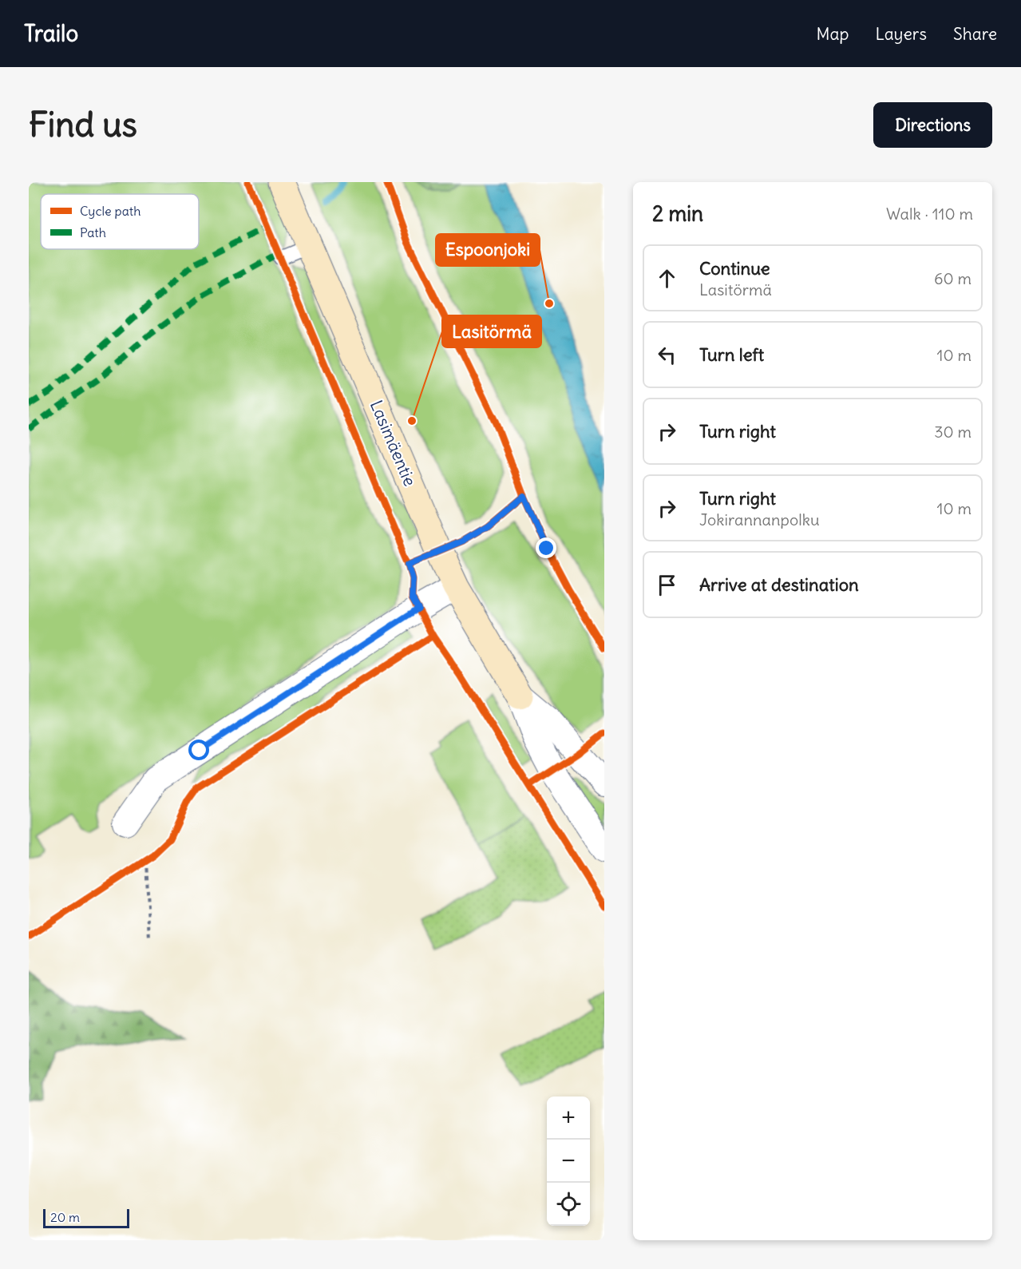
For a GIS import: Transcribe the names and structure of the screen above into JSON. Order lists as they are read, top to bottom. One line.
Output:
{"streets":{"street":["Lasimäentie"]},"places":["Espoonjoki","Lasitörmä"],"legend":["Cycle path","Path"],"scale_bar":"20 m","page":{"header":"Trailo","nav":["Map","Layers","Share"],"buttons":"Directions","title":"Find us","heading":["2 min","Walk · 110 m"],"list":[["Continue","Lasitörmä","60 m"],["Turn left","10 m"],["Turn right","30 m"],["Turn right","Jokirannanpolku","10 m"],"Arrive at destination"],"map_buttons":["+","−"],"scale":"20 m"}}
